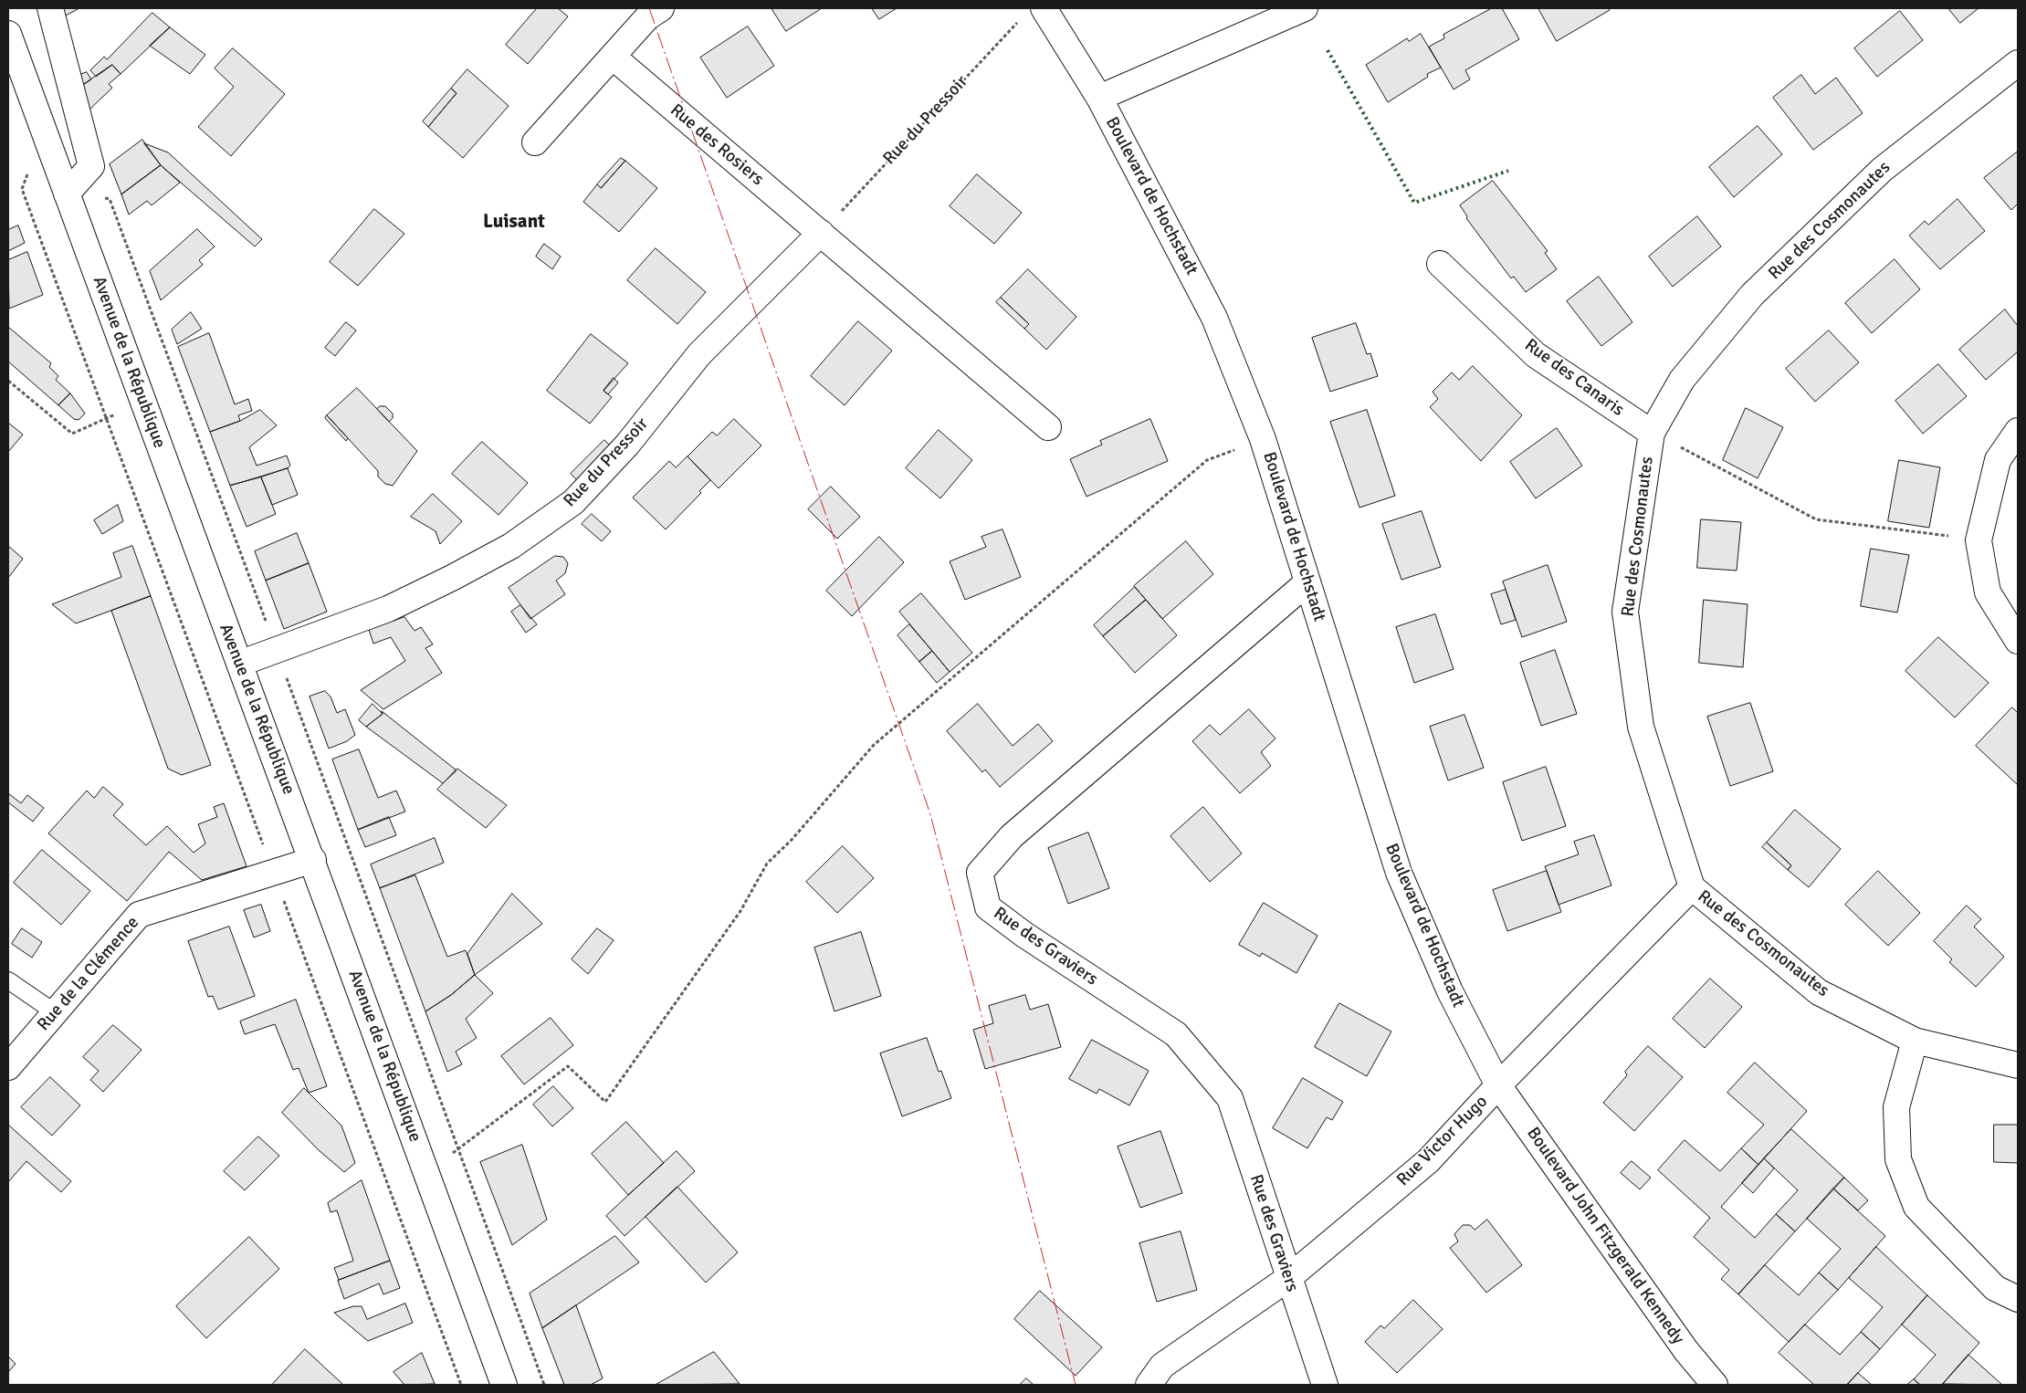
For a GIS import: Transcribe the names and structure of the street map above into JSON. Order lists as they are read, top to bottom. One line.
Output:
{"streets":{"street":["Rue du Pressoir","Rue des Rosiers","Boulevard de Hochstadt","Rue des Cosmonautes","Avenue de la République","Rue des Canaris","Rue des Graviers","Rue de la Clémence","Rue Victor Hugo","Boulevard John Fitzgerald Kennedy"]},"crossings":[["Rue du Pressoir","Rue des Rosiers"],["Rue du Pressoir","Avenue de la République"],["Boulevard de Hochstadt","Rue des Graviers"],["Boulevard de Hochstadt","Rue Victor Hugo"],["Boulevard de Hochstadt","Boulevard John Fitzgerald Kennedy"],["Rue des Cosmonautes","Rue des Canaris"],["Rue des Cosmonautes","Rue Victor Hugo"],["Avenue de la République","Rue de la Clémence"],["Rue des Graviers","Rue Victor Hugo"],["Rue Victor Hugo","Boulevard John Fitzgerald Kennedy"]],"districts":["Luisant"]}
